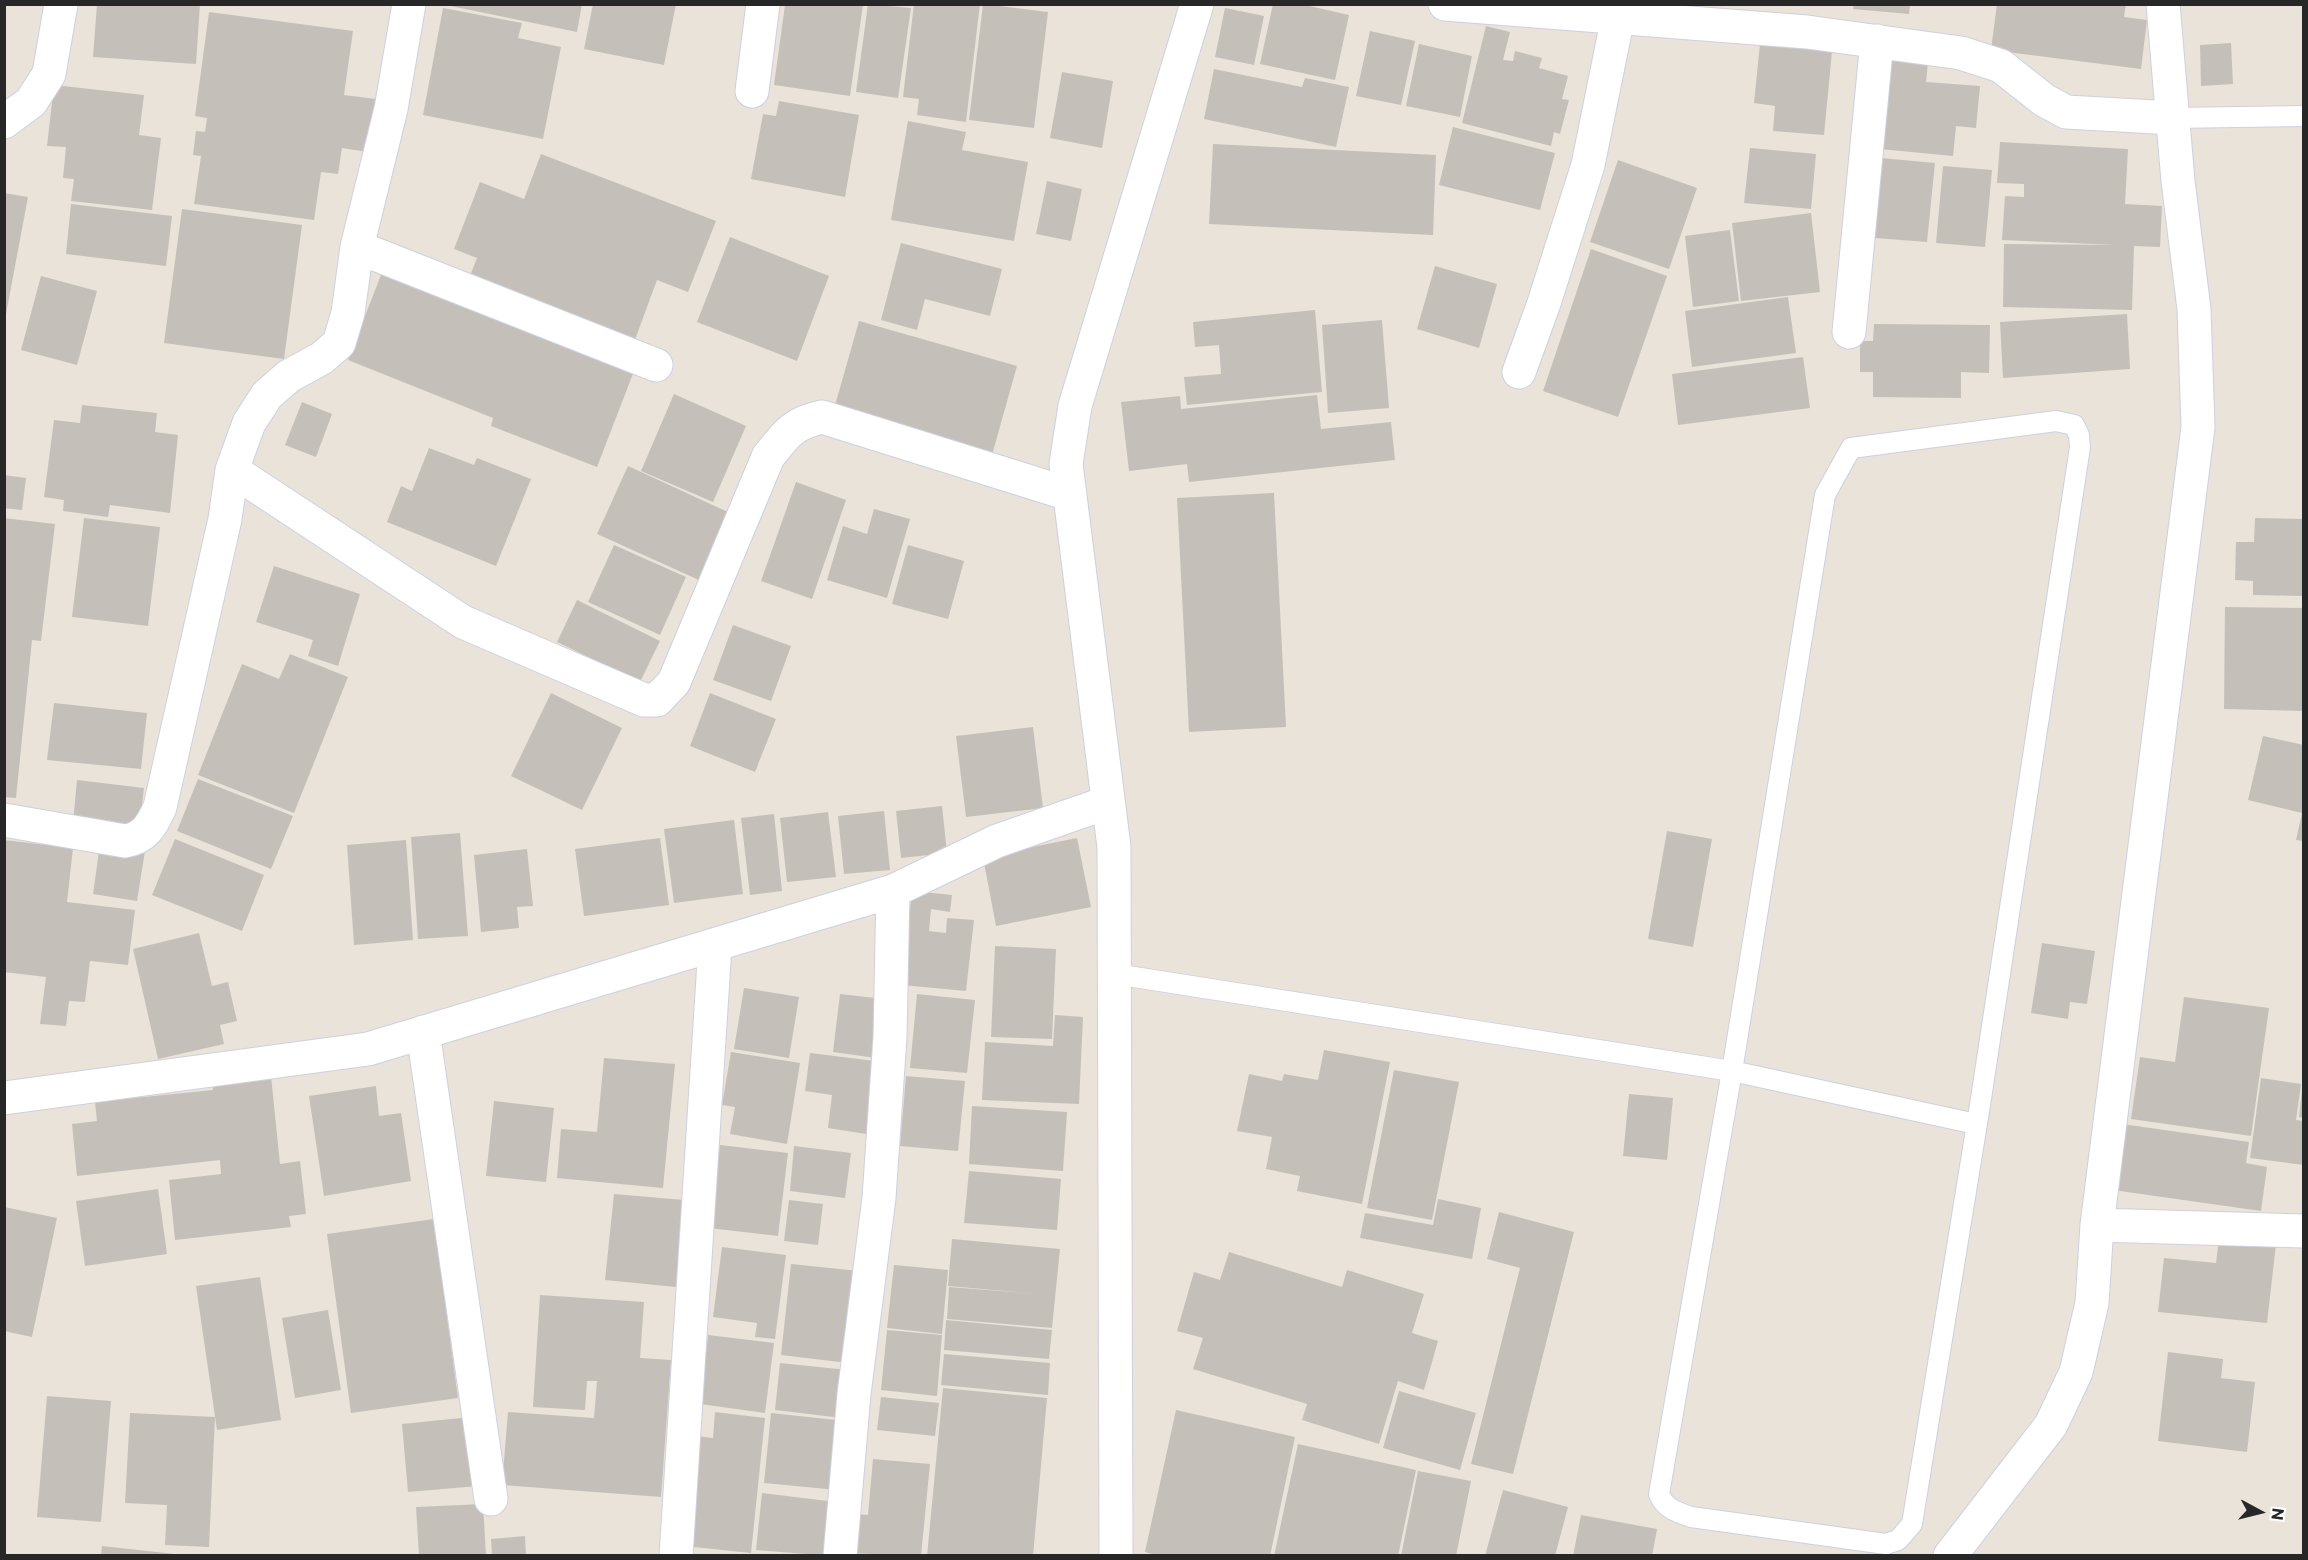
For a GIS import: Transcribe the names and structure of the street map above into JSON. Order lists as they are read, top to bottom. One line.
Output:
{"north":"right"}
